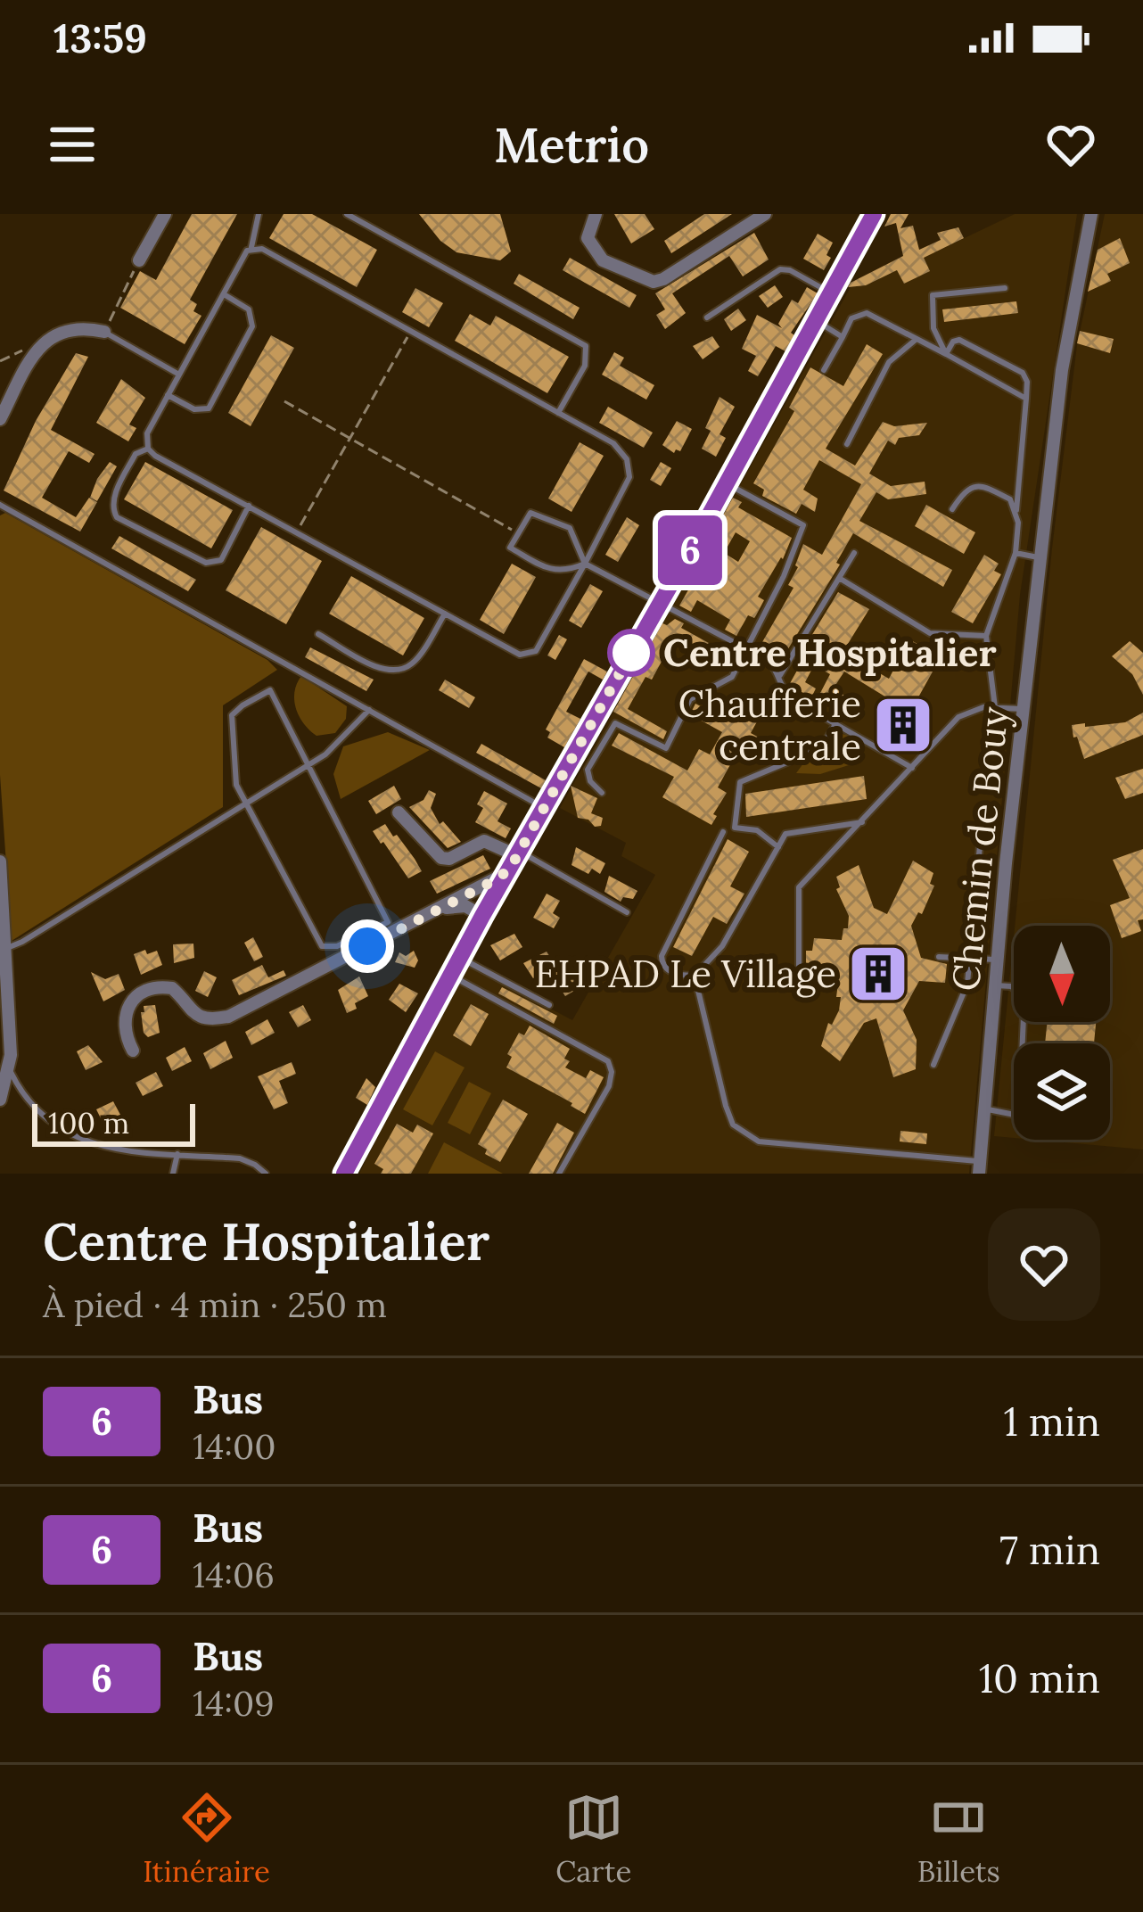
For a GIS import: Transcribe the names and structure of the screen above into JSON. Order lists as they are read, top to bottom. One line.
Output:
{"streets":{"street":["Chemin de Bouy"]},"places":{"other":["Centre Hospitalier"],"building":["Chaufferie centrale","EHPAD Le Village"]},"lines":["bus line 6"],"scale_bar":"100 m","north":"bottom","page":{"status":"13:59","header":"Metrio","on_map":"6","scale":"100 m","heading":["Centre Hospitalier","À pied · 4 min · 250 m"],"list":[{"mark":"6","name":"Bus","note":"14:00","value":"1 min"},{"mark":"6","name":"Bus","note":"14:06","value":"7 min"},{"mark":"6","name":"Bus","note":"14:09","value":"10 min"}],"tabs":["Itinéraire","Carte","Billets"]}}
